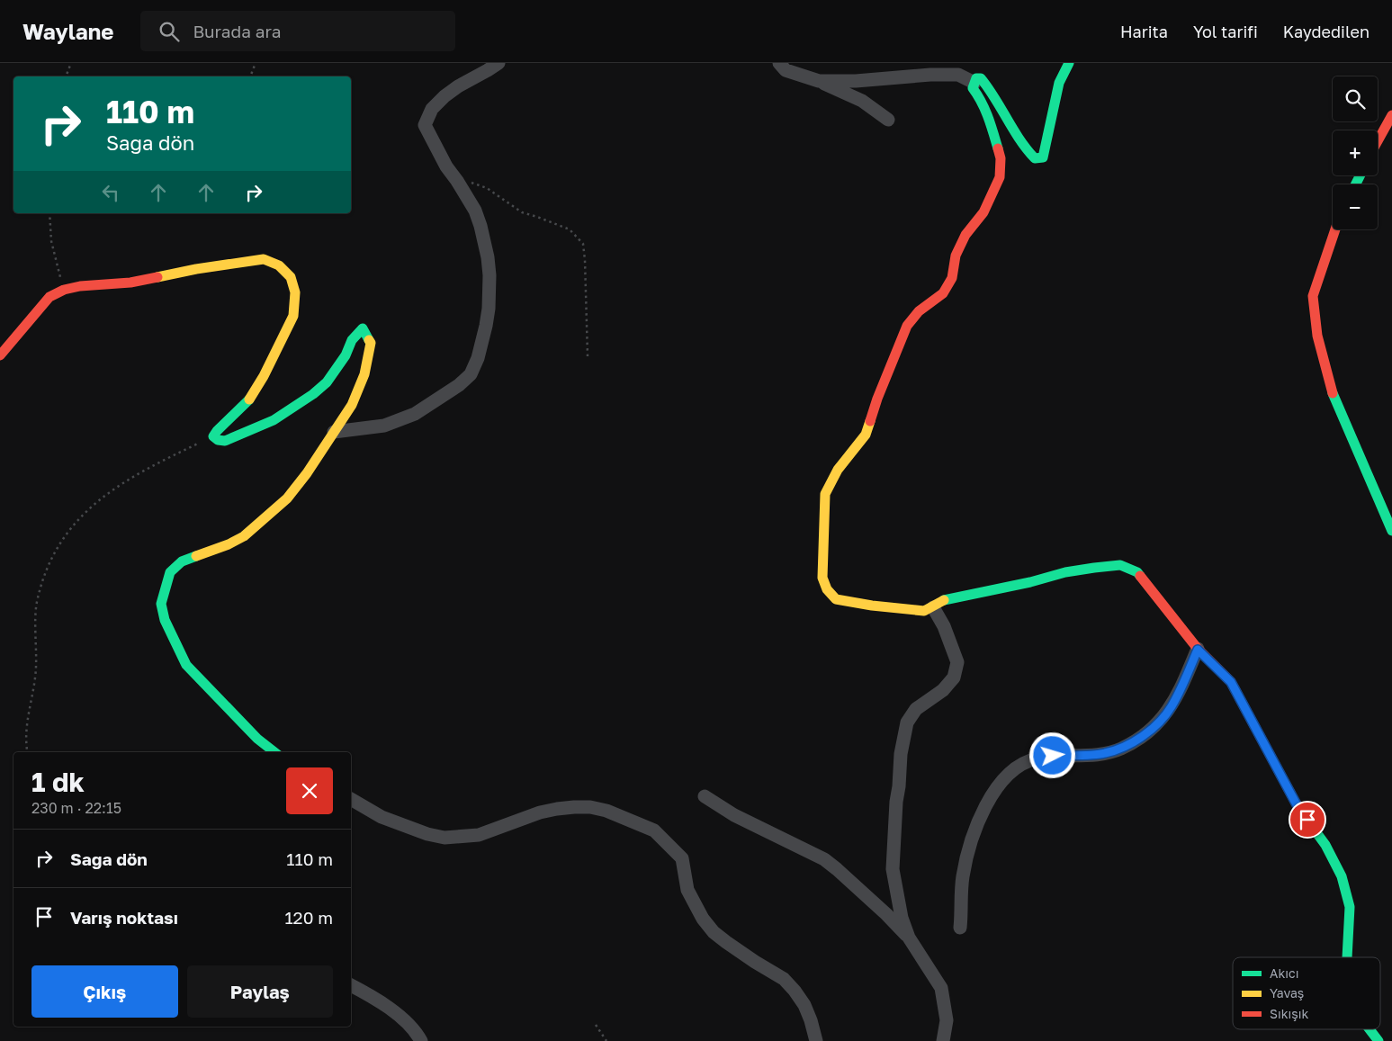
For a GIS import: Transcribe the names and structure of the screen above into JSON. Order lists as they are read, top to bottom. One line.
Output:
{"legend":["Akıcı","Yavaş","Sıkışık"],"page":{"header":"Waylane","search":"Burada ara","nav":["Harita","Yol tarifi","Kaydedilen"],"map_buttons":["+","−"],"turn":["110 m","Sağa dön"],"heading":["1 dk","230 m · 22:15"],"list":[{"name":"Sağa dön","value":"110 m"},{"name":"Varış noktası","value":"120 m"}],"buttons":["Çıkış","Paylaş"]}}
